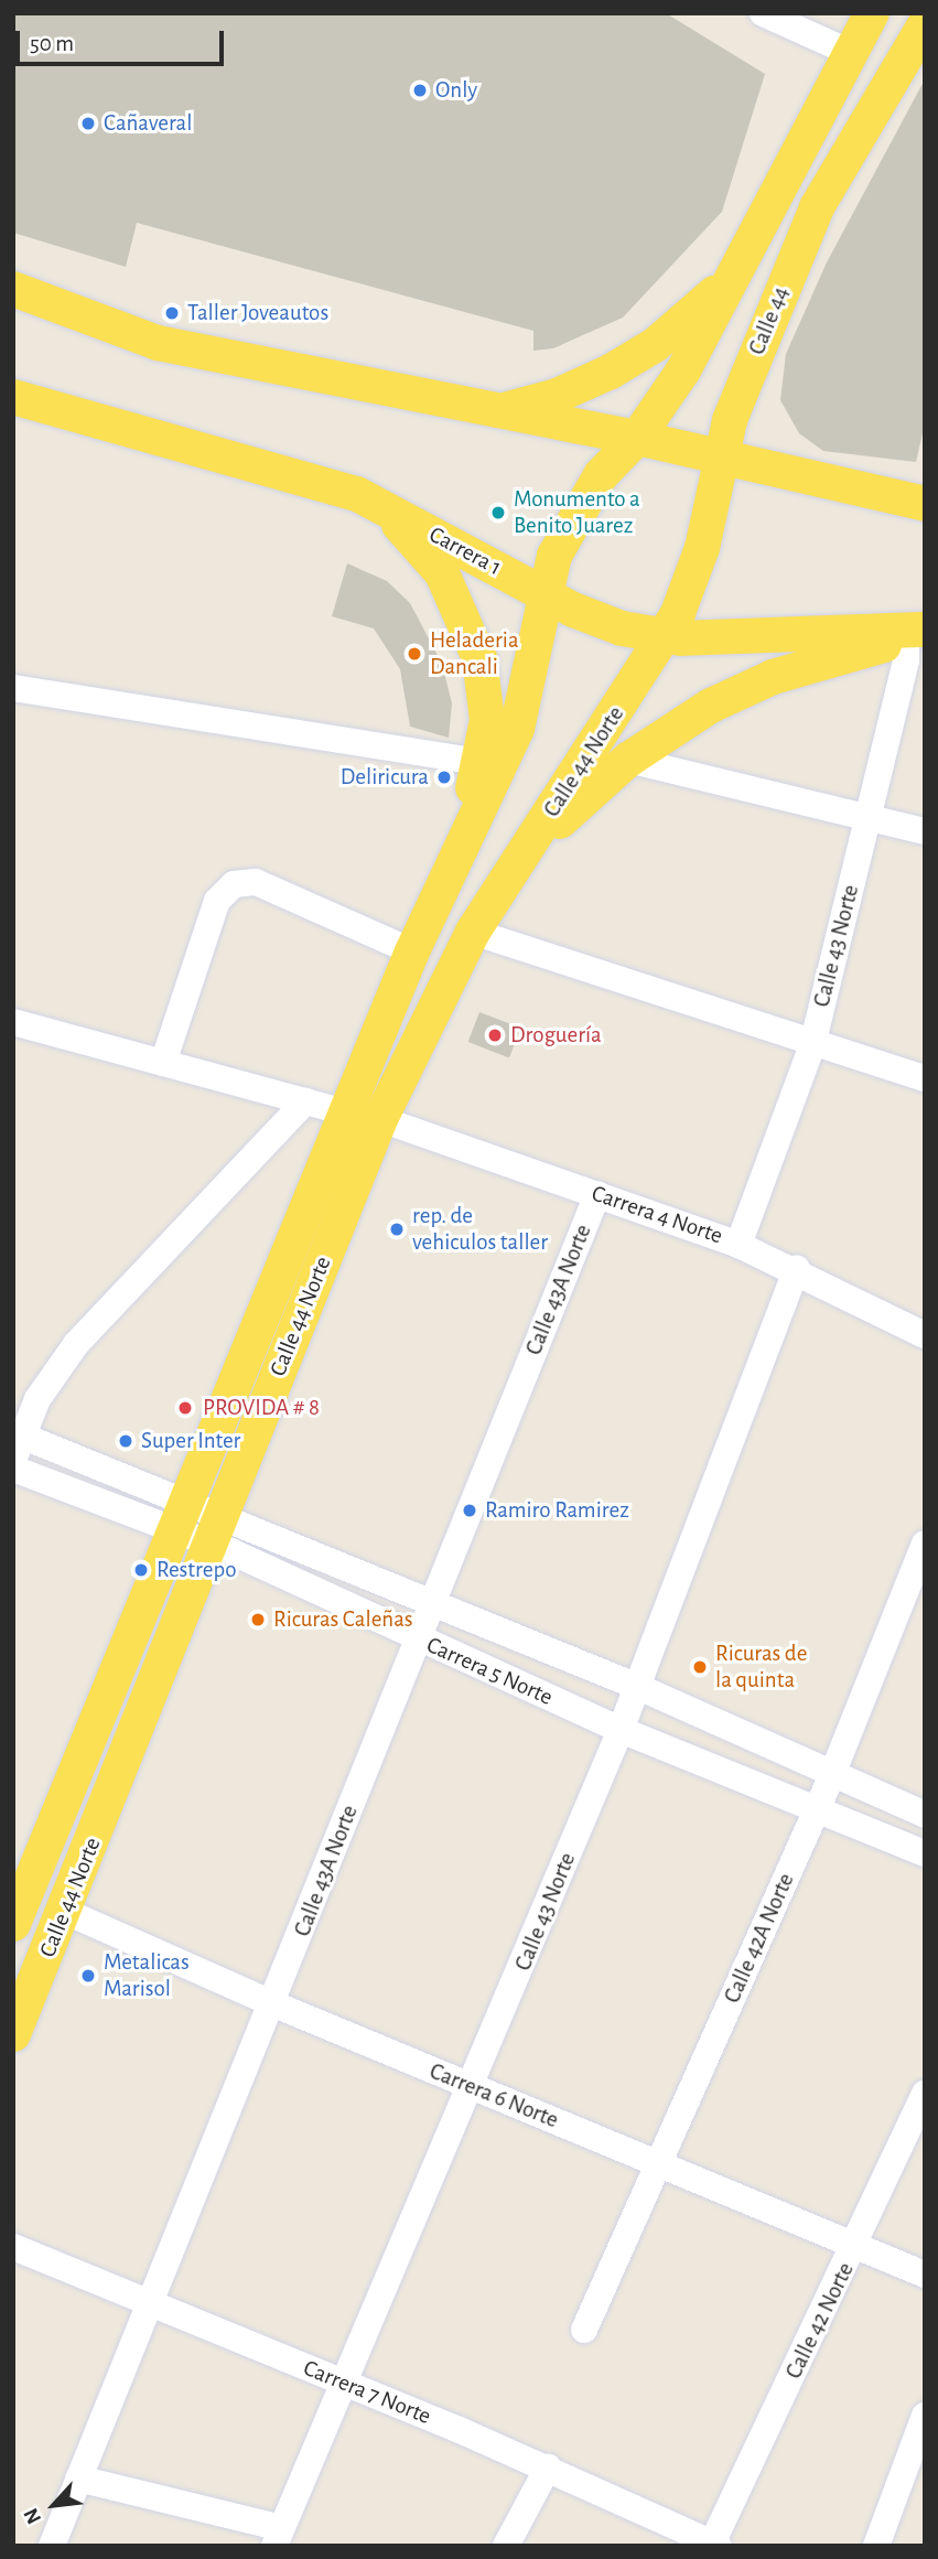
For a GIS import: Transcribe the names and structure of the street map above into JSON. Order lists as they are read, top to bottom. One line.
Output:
{"streets":{"main road":["Calle 44","Carrera 1","Calle 44 Norte"],"street":["Calle 43 Norte","Carrera 4 Norte","Calle 43A Norte","Carrera 5 Norte","Calle 42A Norte","Carrera 6 Norte","Calle 42 Norte","Carrera 7 Norte"]},"crossings":[["Calle 44","Carrera 1"],["Calle 44","Calle 44 Norte"],["Carrera 1","Calle 44 Norte"],["Carrera 1","Calle 43 Norte"],["Calle 44 Norte","Carrera 4 Norte"],["Calle 44 Norte","Carrera 5 Norte"],["Calle 44 Norte","Carrera 6 Norte"],["Calle 43 Norte","Carrera 4 Norte"],["Calle 43 Norte","Carrera 5 Norte"],["Calle 43 Norte","Carrera 6 Norte"],["Calle 43 Norte","Carrera 7 Norte"],["Carrera 4 Norte","Calle 43A Norte"],["Calle 43A Norte","Carrera 5 Norte"],["Calle 43A Norte","Carrera 6 Norte"],["Calle 43A Norte","Carrera 7 Norte"],["Carrera 5 Norte","Calle 42A Norte"],["Calle 42A Norte","Carrera 6 Norte"],["Carrera 6 Norte","Calle 42 Norte"],["Calle 42 Norte","Carrera 7 Norte"]],"places":["Only","Cañaveral","Taller Joveautos","Monumento a Benito Juarez","Heladeria Dancali","Deliricura","Droguería","rep. de vehiculos taller","PROVIDA # 8","Super Inter","Ramiro Ramirez","Restrepo","Ricuras Caleñas","Ricuras de la quinta","Metalicas Marisol"],"scale_bar":"50 m","north":"bottom left"}
